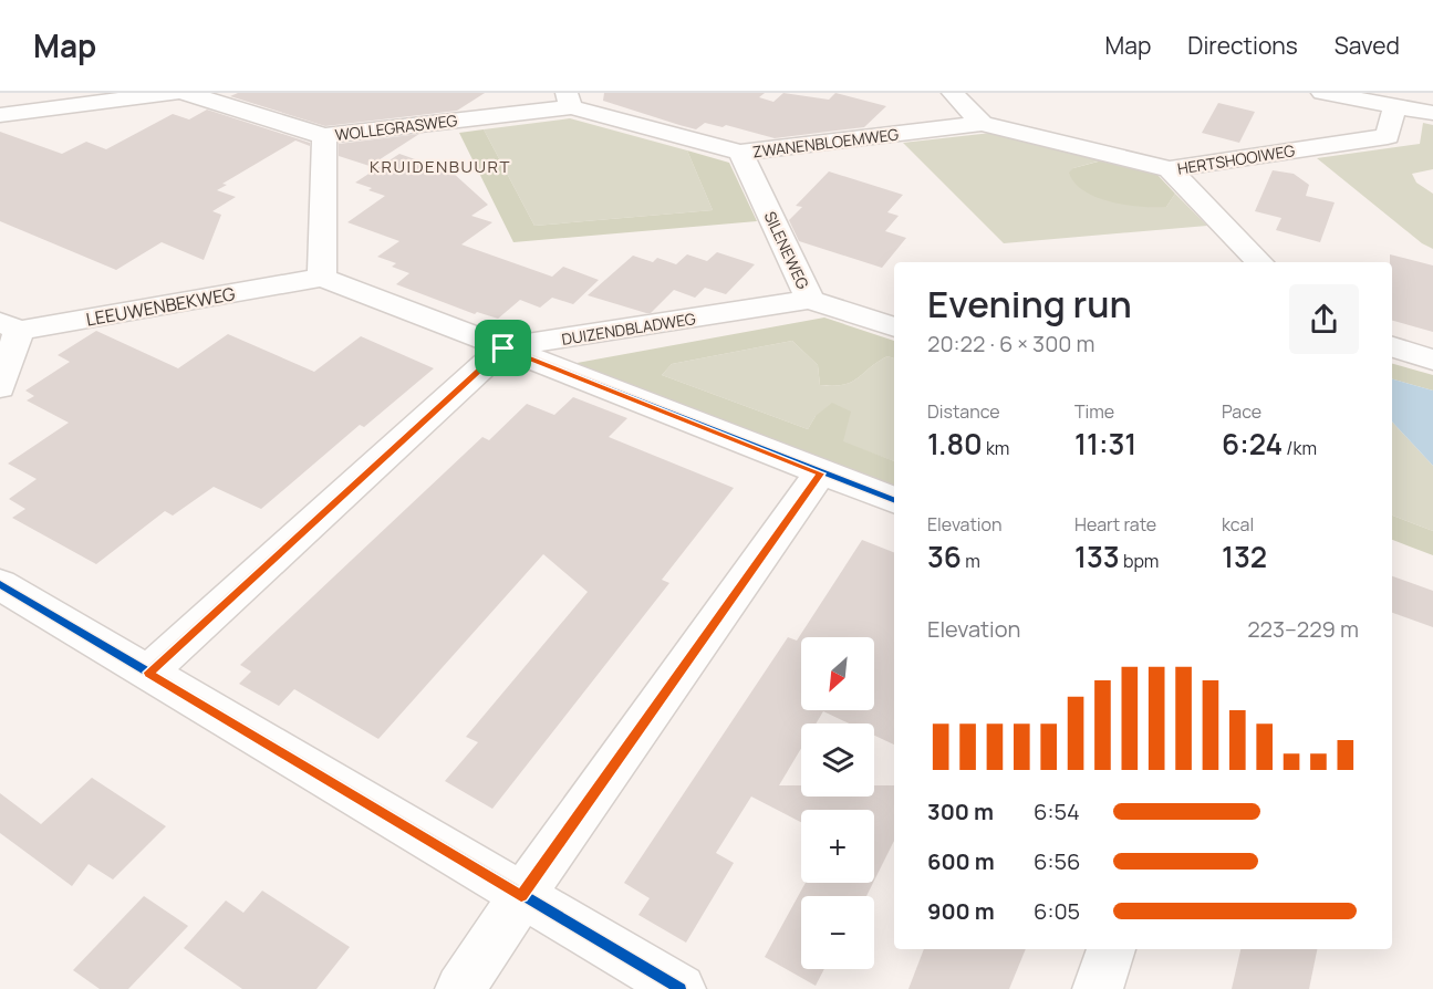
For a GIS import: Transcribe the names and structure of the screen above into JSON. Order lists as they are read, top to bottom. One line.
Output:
{"streets":{"street":["WOLLEGRASWEG","ZWANENBLOEMWEG","HERTSHOOIWEG","SILENEWEG","LEEUWENBEKWEG","DUIZENDBLADWEG"]},"crossings":[["WOLLEGRASWEG","ZWANENBLOEMWEG"],["ZWANENBLOEMWEG","HERTSHOOIWEG"],["ZWANENBLOEMWEG","SILENEWEG"],["SILENEWEG","DUIZENDBLADWEG"]],"districts":["KRUIDENBUURT"],"north":"bottom left","page":{"header":"Map","nav":["Map","Directions","Saved"],"heading":["Evening run","20:22 · 6 × 300 m"],"stats":[["Distance","1.80 km"],["Time","11:31"],["Pace","6:24 /km"],["Elevation","36 m"],["Heart rate","133 bpm"],["kcal","132"]],"chart":["Elevation","223–229 m"],"map_buttons":["+","−"],"list":[{"name":"300 m","note":"6:54"},{"name":"600 m","note":"6:56"},{"name":"900 m","note":"6:05"}]}}
